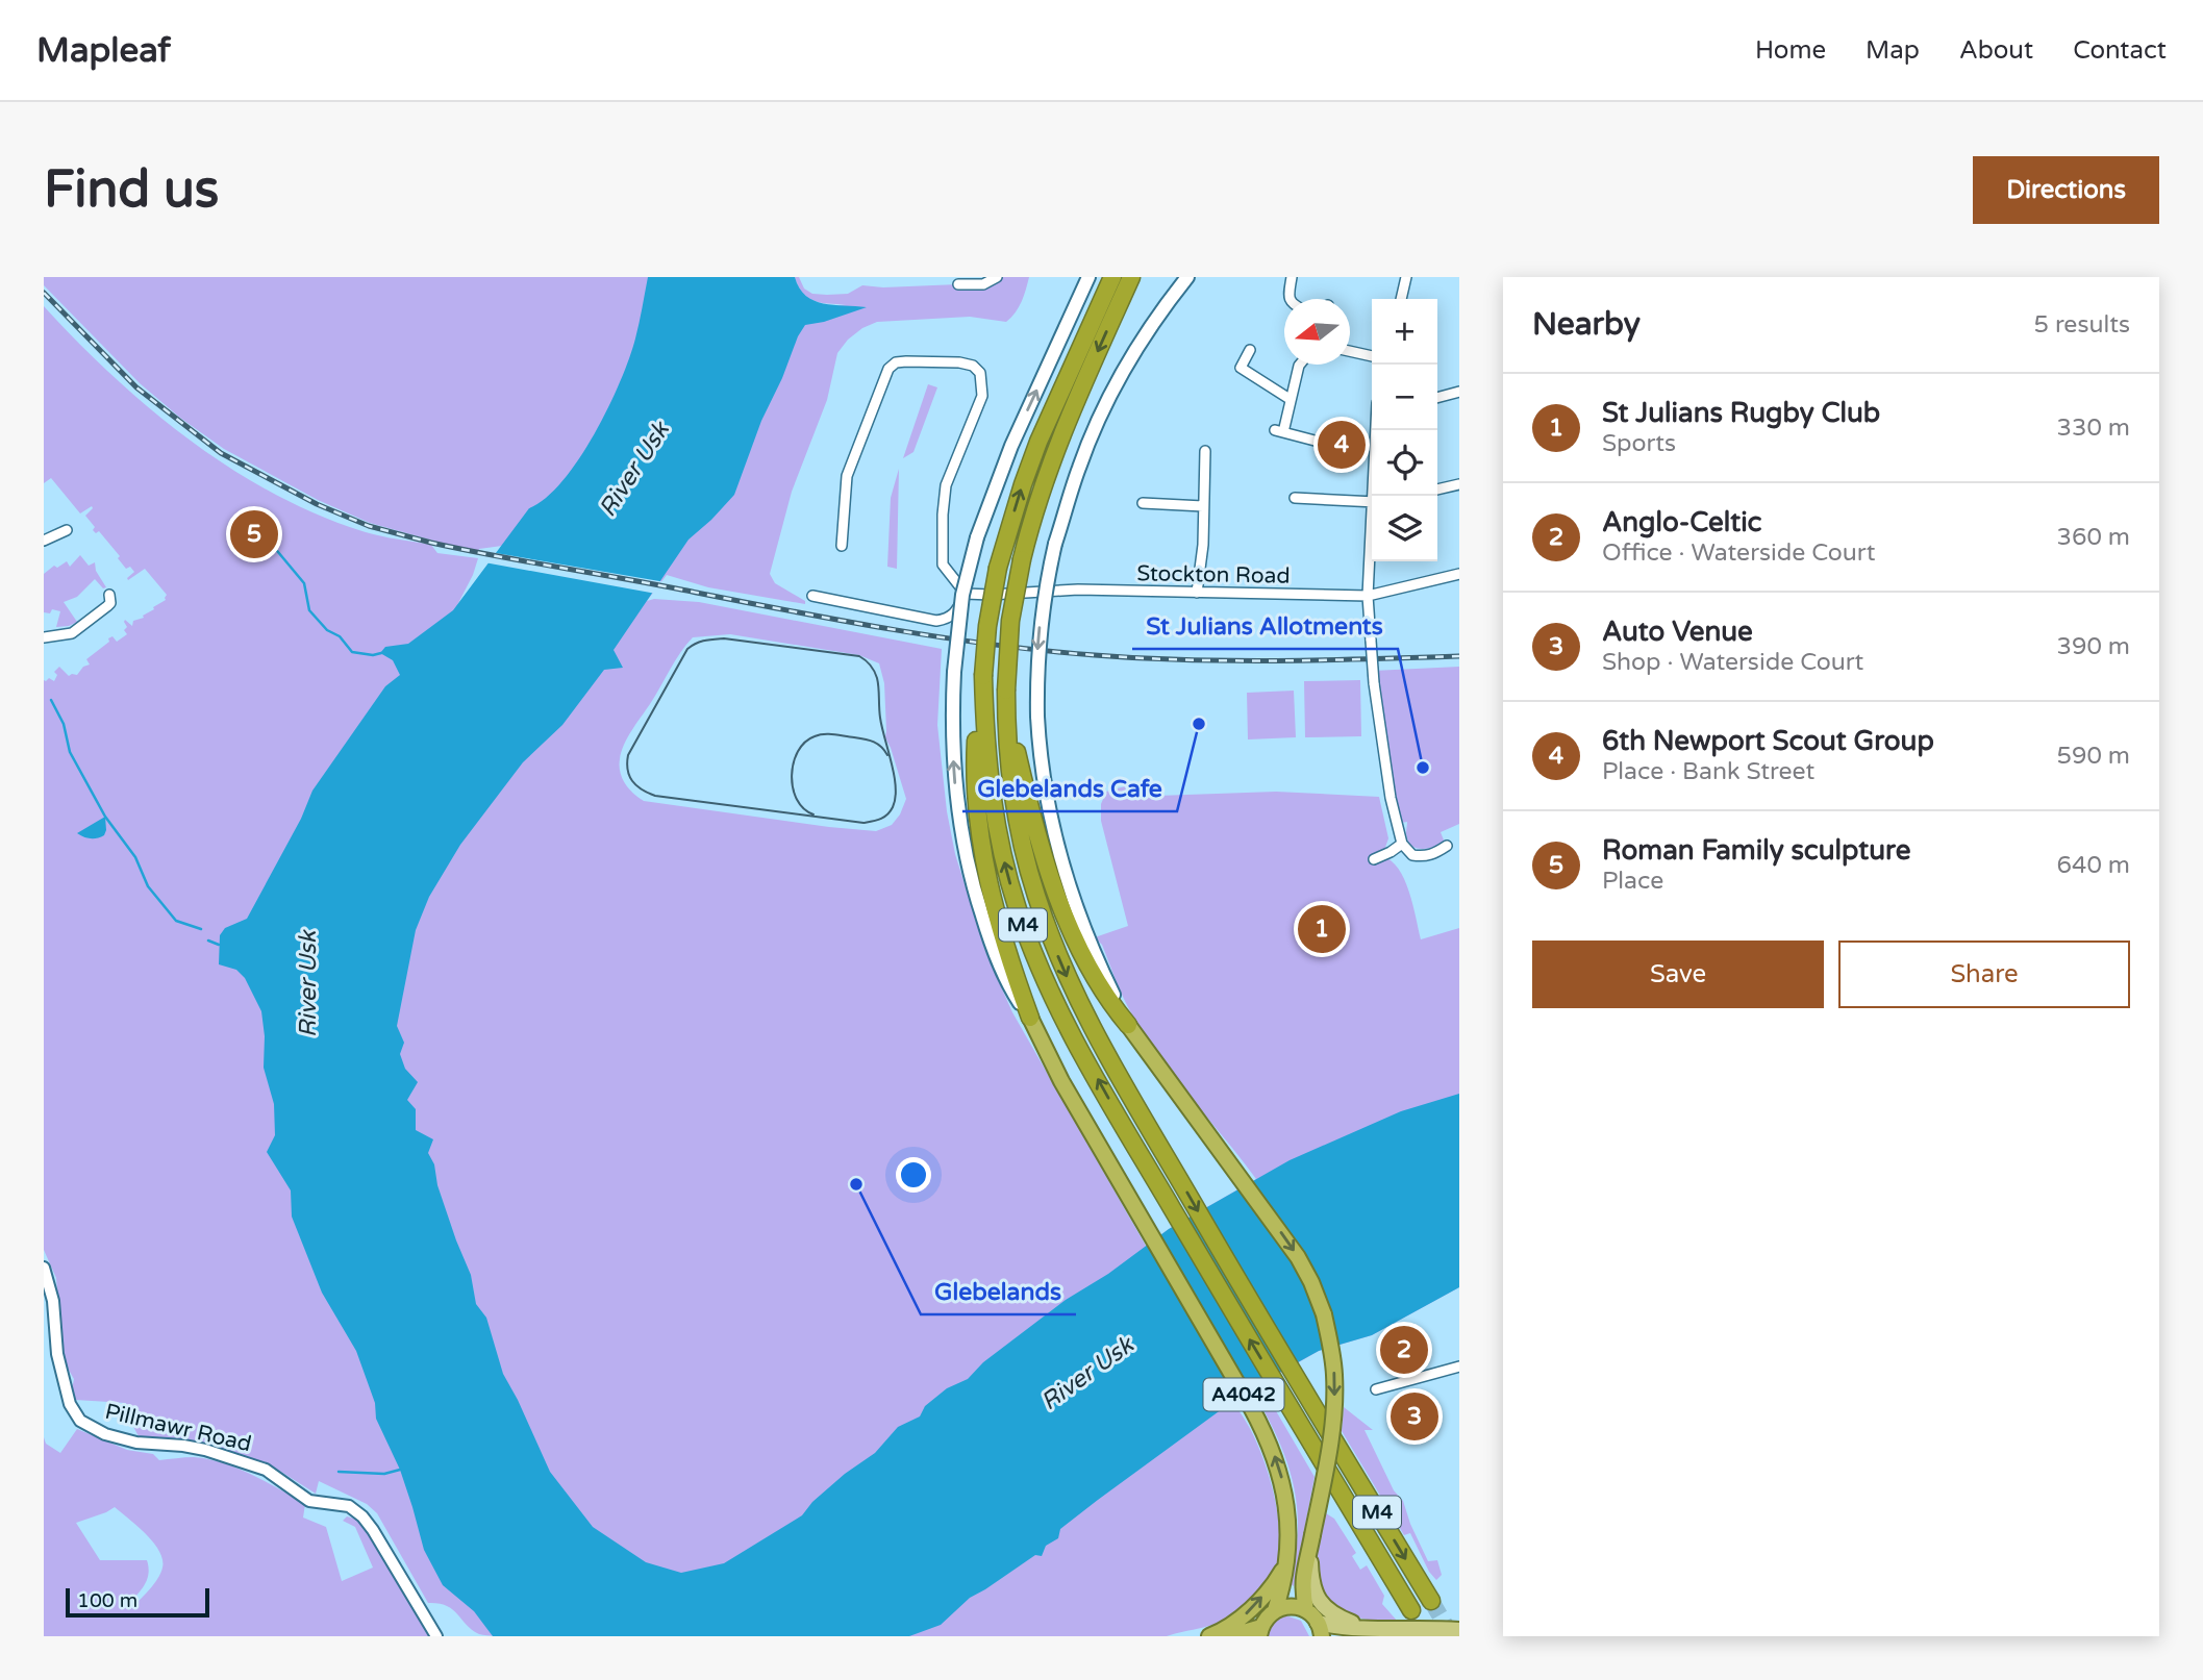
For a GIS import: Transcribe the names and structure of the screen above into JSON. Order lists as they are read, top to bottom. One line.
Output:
{"streets":{"highway":["M4","A4042"],"street":["Stockton Road","Pillmawr Road"]},"crossings":[["M4","A4042"]],"water":["River Usk"],"places":["Glebelands Cafe","St Julians Allotments","Glebelands"],"scale_bar":"100 m","north":"left","page":{"header":"Mapleaf","nav":["Home","Map","About","Contact"],"buttons":["Directions",["Save","Share"]],"title":"Find us","heading":["Nearby","5 results"],"map_buttons":["+","−"],"list":[{"mark":"1","name":"St Julians Rugby Club","note":"Sports","value":"330 m"},{"mark":"2","name":"Anglo-Celtic","note":"Office · Waterside Court","value":"360 m"},{"mark":"3","name":"Auto Venue","note":"Shop · Waterside Court","value":"390 m"},{"mark":"4","name":"6th Newport Scout Group","note":"Place · Bank Street","value":"590 m"},{"mark":"5","name":"Roman Family sculpture","note":"Place","value":"640 m"}],"pins":["4","5","1","2","3"],"scale":"100 m"}}
